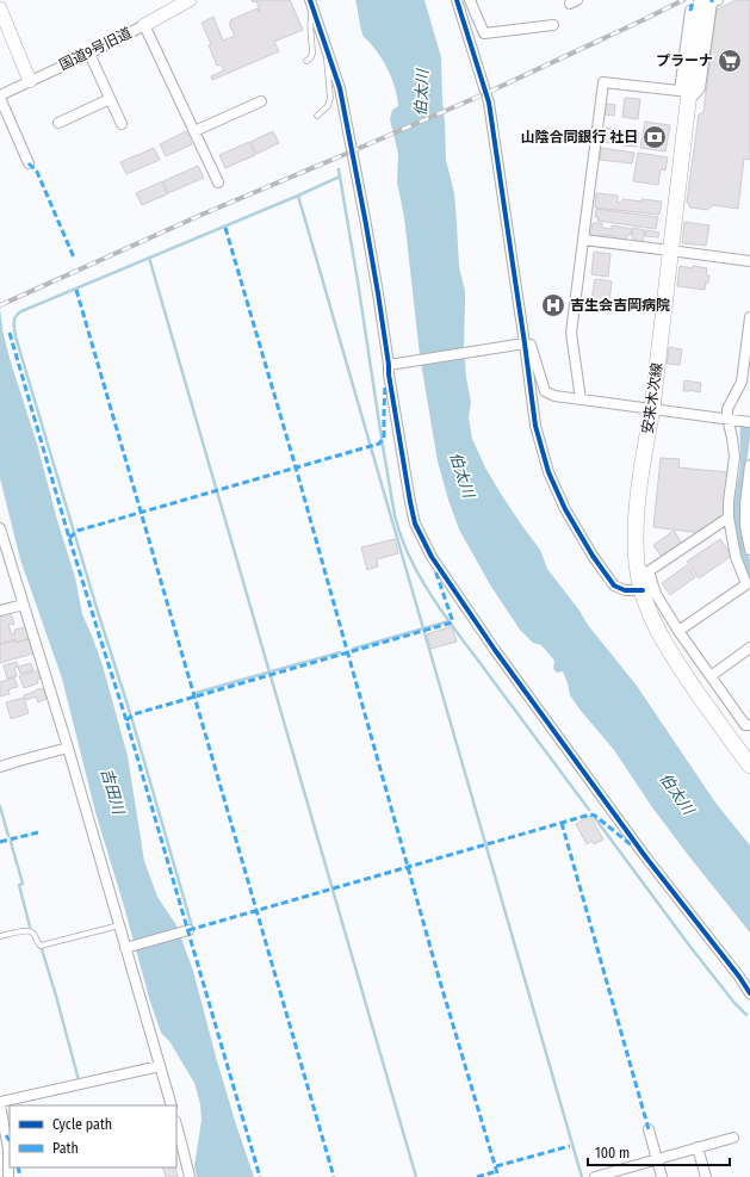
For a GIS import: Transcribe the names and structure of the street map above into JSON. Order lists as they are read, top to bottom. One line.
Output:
{"streets":{"main road":["安来木次線"],"street":["国道9号旧道"]},"water":["伯太川","吉田川"],"places":{"supermarket":["プラーナ"],"bank":["山陰合同銀行 社日"],"hospital":["吉生会吉岡病院"]},"legend":["Cycle path","Path"],"scale_bar":"100 m"}
